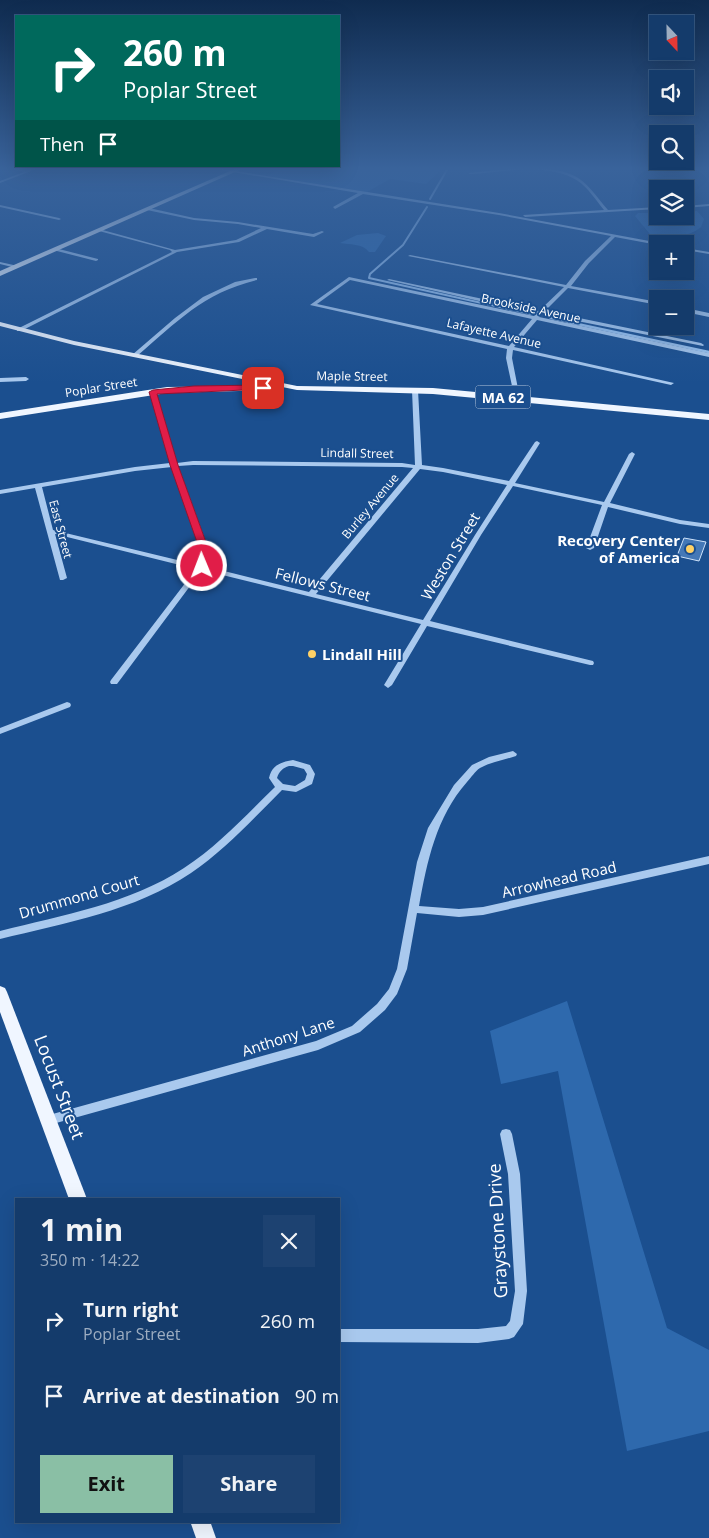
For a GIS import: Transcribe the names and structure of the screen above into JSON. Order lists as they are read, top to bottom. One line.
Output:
{"streets":{"main road":["Maple Street","Poplar Street","MA 62","Locust Street"],"street":["Brookside Avenue","Lafayette Avenue","Lindall Street","Burley Avenue","East Street","Weston Street","Fellows Street","Arrowhead Road","Drummond Court","Anthony Lane","Graystone Drive"]},"crossings":[["Brookside Avenue","Lafayette Avenue"],["Maple Street","Poplar Street"],["Maple Street","Burley Avenue"],["Lindall Street","Burley Avenue"],["Lindall Street","East Street"],["Lindall Street","Weston Street"],["Burley Avenue","Fellows Street"],["East Street","Fellows Street"],["Weston Street","Fellows Street"],["Arrowhead Road","Anthony Lane"],["Anthony Lane","Locust Street"]],"places":["Recovery Center of America","Lindall Hill"],"north":"bottom","page":{"map_buttons":["+","−"],"turn":["260 m","Poplar Street"],"then":"Then","heading":["1 min","350 m · 14:22"],"list":[{"name":"Turn right","note":"Poplar Street","value":"260 m"},{"name":"Arrive at destination","value":"90 m"}],"buttons":["Exit","Share"]}}
